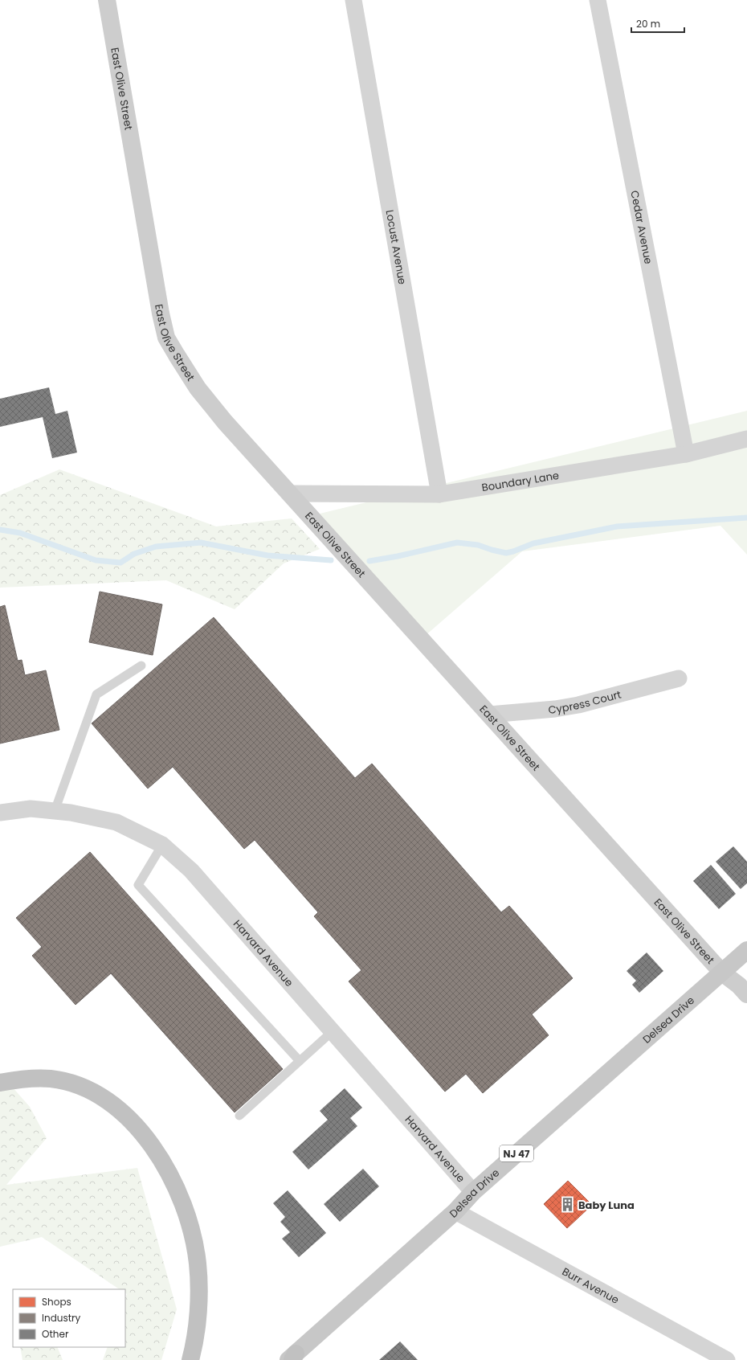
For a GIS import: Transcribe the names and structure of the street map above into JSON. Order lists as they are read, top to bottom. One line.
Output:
{"streets":{"main road":["Delsea Drive","NJ 47"],"street":["East Olive Street","Cedar Avenue","Locust Avenue","Boundary Lane","Cypress Court","Harvard Avenue","Burr Avenue"]},"crossings":[["East Olive Street","Boundary Lane"],["East Olive Street","Cypress Court"],["East Olive Street","Delsea Drive"],["Cedar Avenue","Boundary Lane"],["Locust Avenue","Boundary Lane"],["Harvard Avenue","Delsea Drive"],["Delsea Drive","Burr Avenue"]],"places":{"building":["Baby Luna"]},"legend":["Shops","Industry","Other"],"scale_bar":"20 m"}
